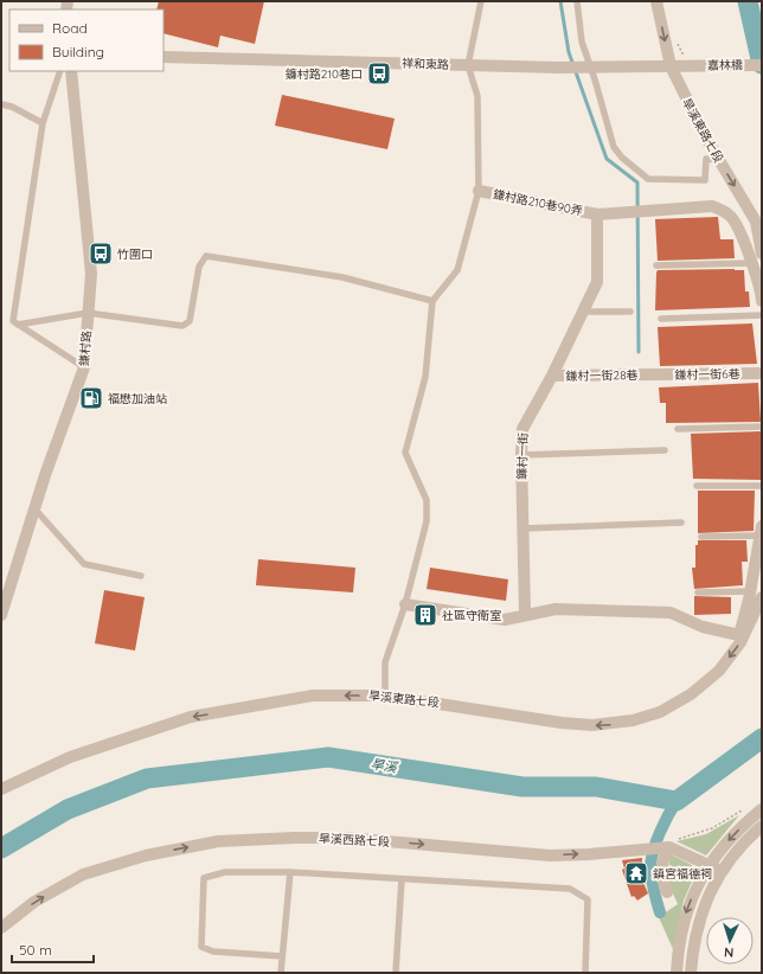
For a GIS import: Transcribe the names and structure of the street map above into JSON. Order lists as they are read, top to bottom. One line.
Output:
{"streets":{"street":["祥和東路","嘉林橋","旱溪東路七段","鎌村路210巷90弄","鎌村路","鎌村一街6巷","鎌村一街28巷","鐮村一街","旱溪西路七段"]},"crossings":[["祥和東路","嘉林橋"],["祥和東路","旱溪東路七段"],["鎌村路210巷90弄","鐮村一街"],["鎌村一街6巷","鎌村一街28巷"],["鎌村一街28巷","鐮村一街"]],"one_way":["旱溪西路七段"],"water":["旱溪"],"places":{"bus stop":["鐮村路210巷口","竹圍口"],"fuel station":["福懋加油站"],"building":["社區守衛室"],"temple":["鎮宮福德祠"]},"legend":["Road","Building"],"scale_bar":"50 m","north":"bottom"}
